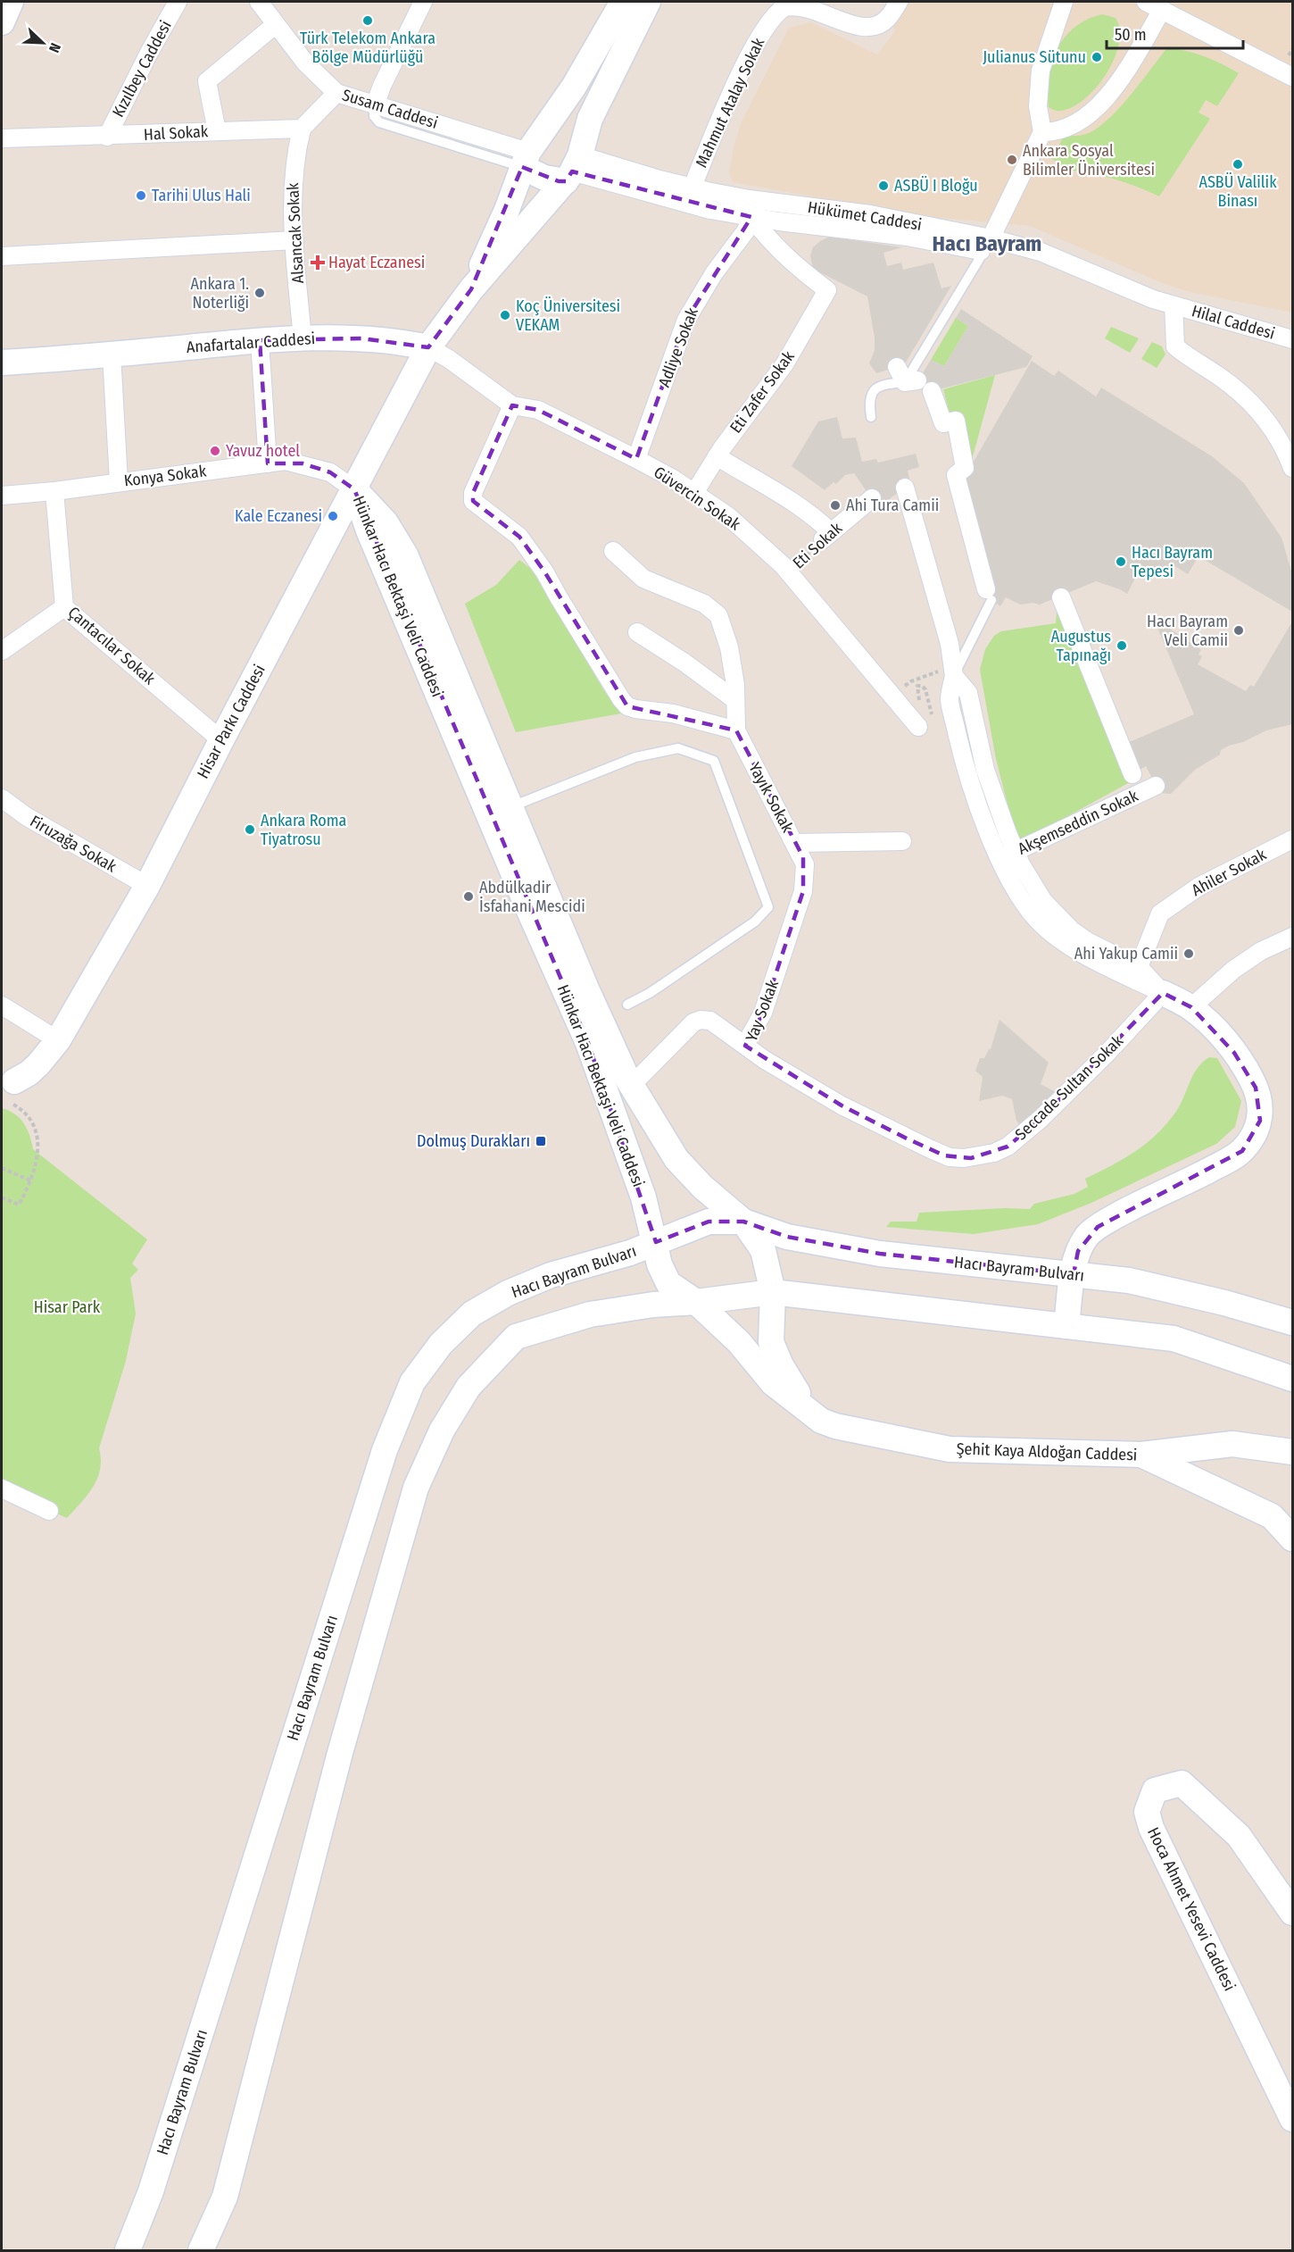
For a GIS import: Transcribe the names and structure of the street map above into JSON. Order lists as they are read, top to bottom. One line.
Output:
{"streets":{"main road":["Anafartalar Caddesi","Hünkar Hacı Bektaşi Veli Caddesi","Hisar Parkı Caddesi","Hacı Bayram Bulvarı","Şehit Kaya Aldoğan Caddesi","Hoca Ahmet Yesevi Caddesi"],"street":["Kızılbey Caddesi","Mahmut Atalay Sokak","Susam Caddesi","Hal Sokak","Hükümet Caddesi","Alsancak Sokak","Hilal Caddesi","Adliye Sokak","Eti Zafer Sokak","Konya Sokak","Güvercin Sokak","Eti Sokak","Çantacılar Sokak","Yayık Sokak","Akşemseddin Sokak","Firuzağa Sokak","Ahiler Sokak","Yay Sokak","Seccade Sultan Sokak"]},"crossings":[["Kızılbey Caddesi","Hal Sokak"],["Mahmut Atalay Sokak","Hükümet Caddesi"],["Susam Caddesi","Hükümet Caddesi"],["Hal Sokak","Alsancak Sokak"],["Hükümet Caddesi","Hilal Caddesi"],["Alsancak Sokak","Anafartalar Caddesi"],["Anafartalar Caddesi","Güvercin Sokak"],["Anafartalar Caddesi","Hisar Parkı Caddesi"],["Adliye Sokak","Eti Zafer Sokak"],["Adliye Sokak","Güvercin Sokak"],["Eti Zafer Sokak","Güvercin Sokak"],["Konya Sokak","Hünkar Hacı Bektaşi Veli Caddesi"],["Konya Sokak","Çantacılar Sokak"],["Konya Sokak","Hisar Parkı Caddesi"],["Güvercin Sokak","Eti Sokak"],["Güvercin Sokak","Hisar Parkı Caddesi"],["Hünkar Hacı Bektaşi Veli Caddesi","Hisar Parkı Caddesi"],["Hünkar Hacı Bektaşi Veli Caddesi","Hacı Bayram Bulvarı"],["Çantacılar Sokak","Hisar Parkı Caddesi"],["Hisar Parkı Caddesi","Firuzağa Sokak"],["Yayık Sokak","Yay Sokak"],["Yay Sokak","Seccade Sultan Sokak"],["Hacı Bayram Bulvarı","Şehit Kaya Aldoğan Caddesi"]],"districts":["Hacı Bayram"],"parks":["Hisar Park"],"places":{"other":["Türk Telekom Ankara Bölge Müdürlüğü","Julianus Sütunu","Ankara Sosyal Bilimler Üniversitesi","ASBÜ Valilik Binası","ASBÜ I Bloğu","Tarihi Ulus Hali","Ankara 1. Noterliği","Koç Üniversitesi VEKAM","Yavuz hotel","Ahi Tura Camii","Kale Eczanesi","Hacı Bayram Tepesi","Hacı Bayram Veli Camii","Augustus Tapınağı","Ankara Roma Tiyatrosu","Abdülkadir İsfahani Mescidi","Ahi Yakup Camii"],"health":["Hayat Eczanesi"],"transit":["Dolmuş Durakları"]},"scale_bar":"50 m","north":"bottom right"}
